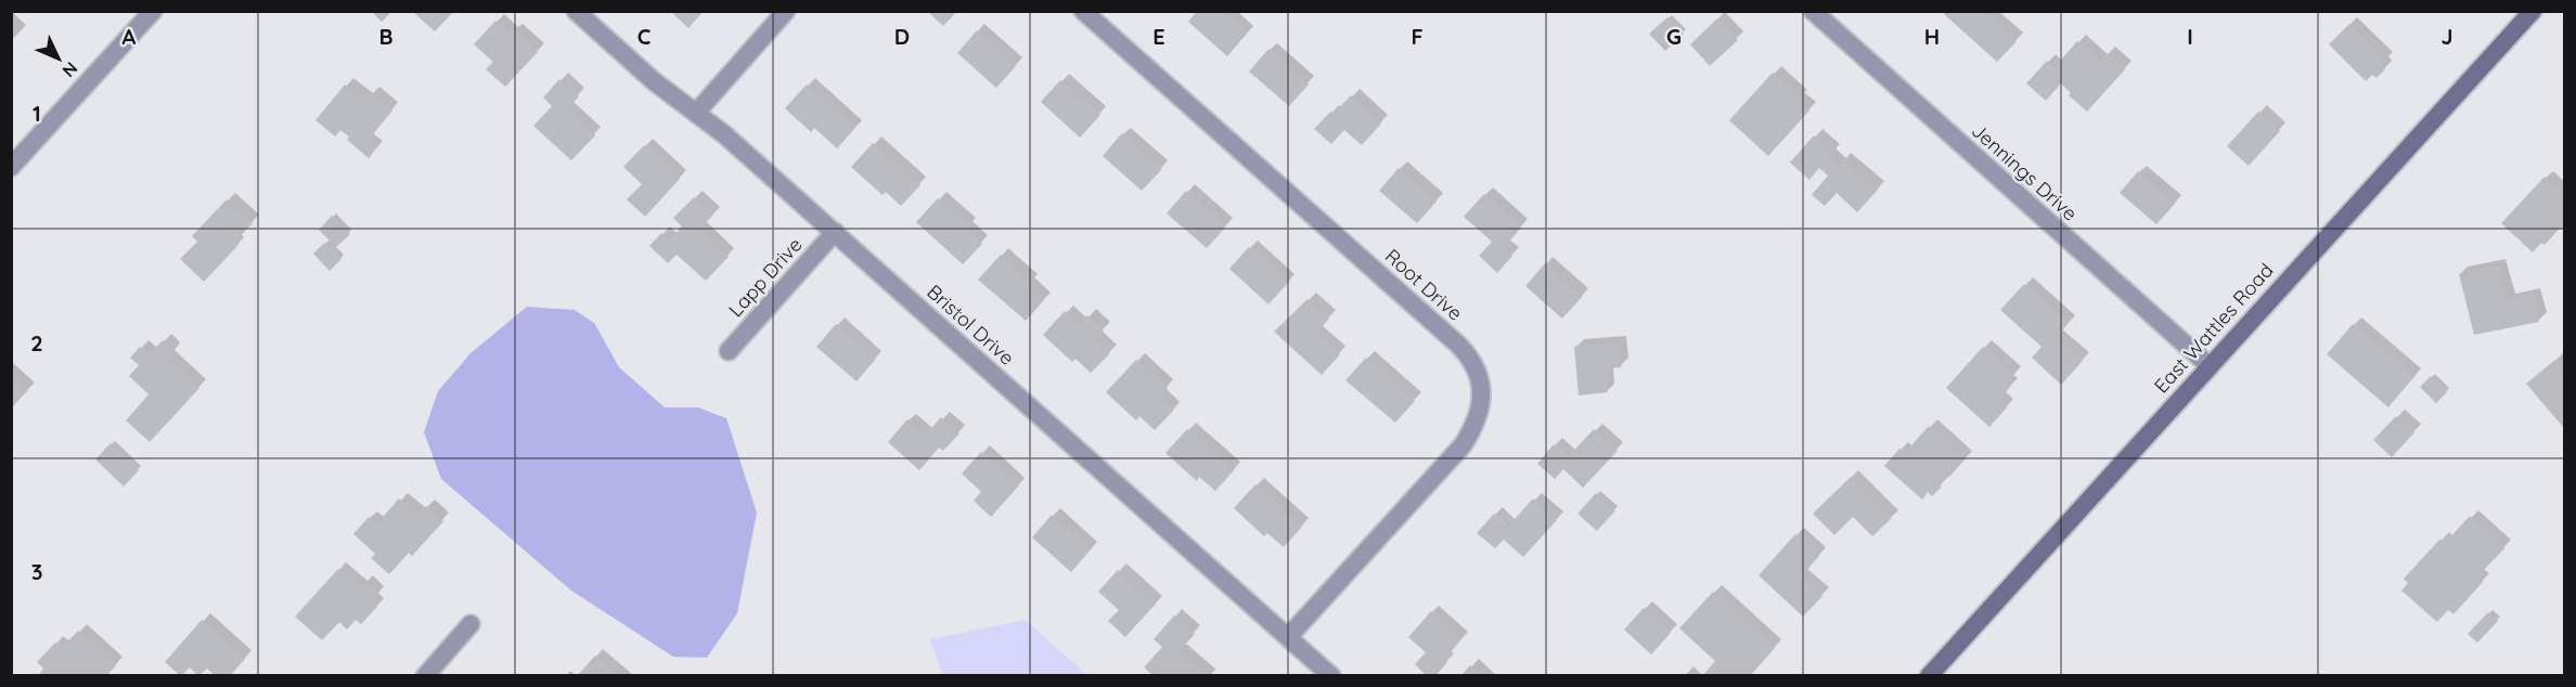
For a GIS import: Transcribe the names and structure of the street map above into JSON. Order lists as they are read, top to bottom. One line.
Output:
{"streets":{"main road":["East Wattles Road"],"street":["Jennings Drive","Lapp Drive","Root Drive","Bristol Drive"]},"crossings":[["Jennings Drive","East Wattles Road"],["Lapp Drive","Bristol Drive"],["Root Drive","Bristol Drive"]],"north":"bottom right","grid":{"columns":["A","B","C","D","E","F","G","H","I","J"],"rows":["1","2","3"]}}
